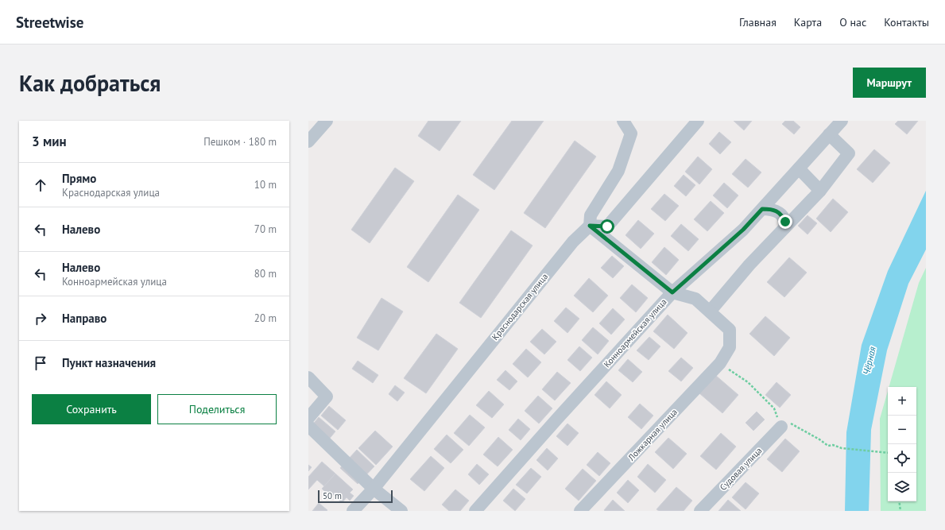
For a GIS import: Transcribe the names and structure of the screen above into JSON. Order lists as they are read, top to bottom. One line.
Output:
{"streets":{"street":["Краснодарская улица","Конноармейская улица","Ложкарная улица","Судовая улица"]},"water":["Чёрная"],"scale_bar":"50 m","page":{"header":"Streetwise","nav":["Главная","Карта","О нас","Контакты"],"buttons":["Маршрут",["Сохранить","Поделиться"]],"title":"Как добраться","heading":["3 мин","Пешком · 180 m"],"list":[["Прямо","Краснодарская улица","10 m"],["Налево","70 m"],["Налево","Конноармейская улица","80 m"],["Направо","20 m"],"Пункт назначения"],"map_buttons":["+","−"],"scale":"50 m"}}
